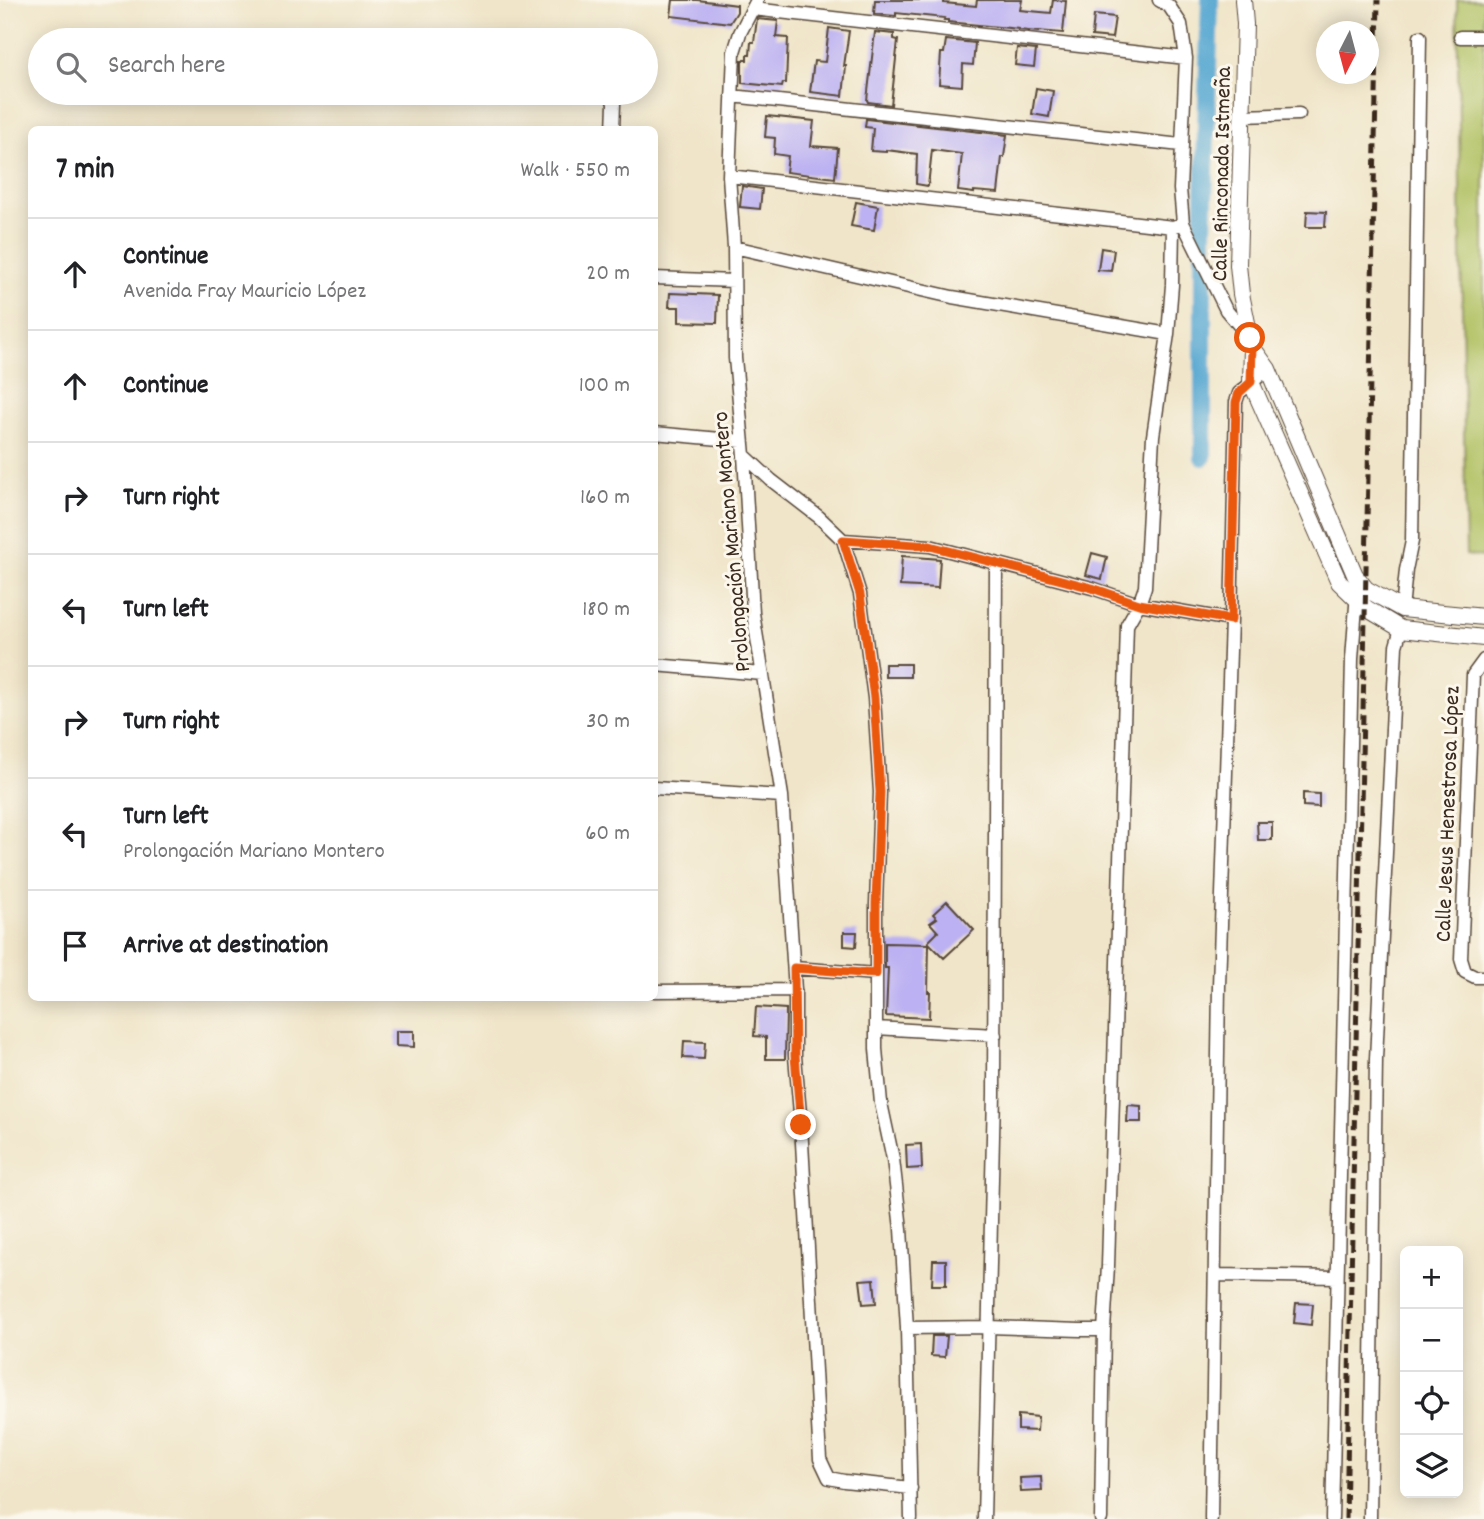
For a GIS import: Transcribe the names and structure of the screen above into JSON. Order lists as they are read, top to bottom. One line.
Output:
{"streets":{"street":["Calle Rinconada Istmeña","Prolongación Mariano Montero","Calle Jesus Henestrosa López"]},"north":"bottom","page":{"search":"Search here","heading":["7 min","Walk · 550 m"],"list":[["Continue","Avenida Fray Mauricio López","20 m"],["Continue","100 m"],["Turn right","160 m"],["Turn left","180 m"],["Turn right","30 m"],["Turn left","Prolongación Mariano Montero","60 m"],"Arrive at destination"],"map_buttons":["+","−"]}}
